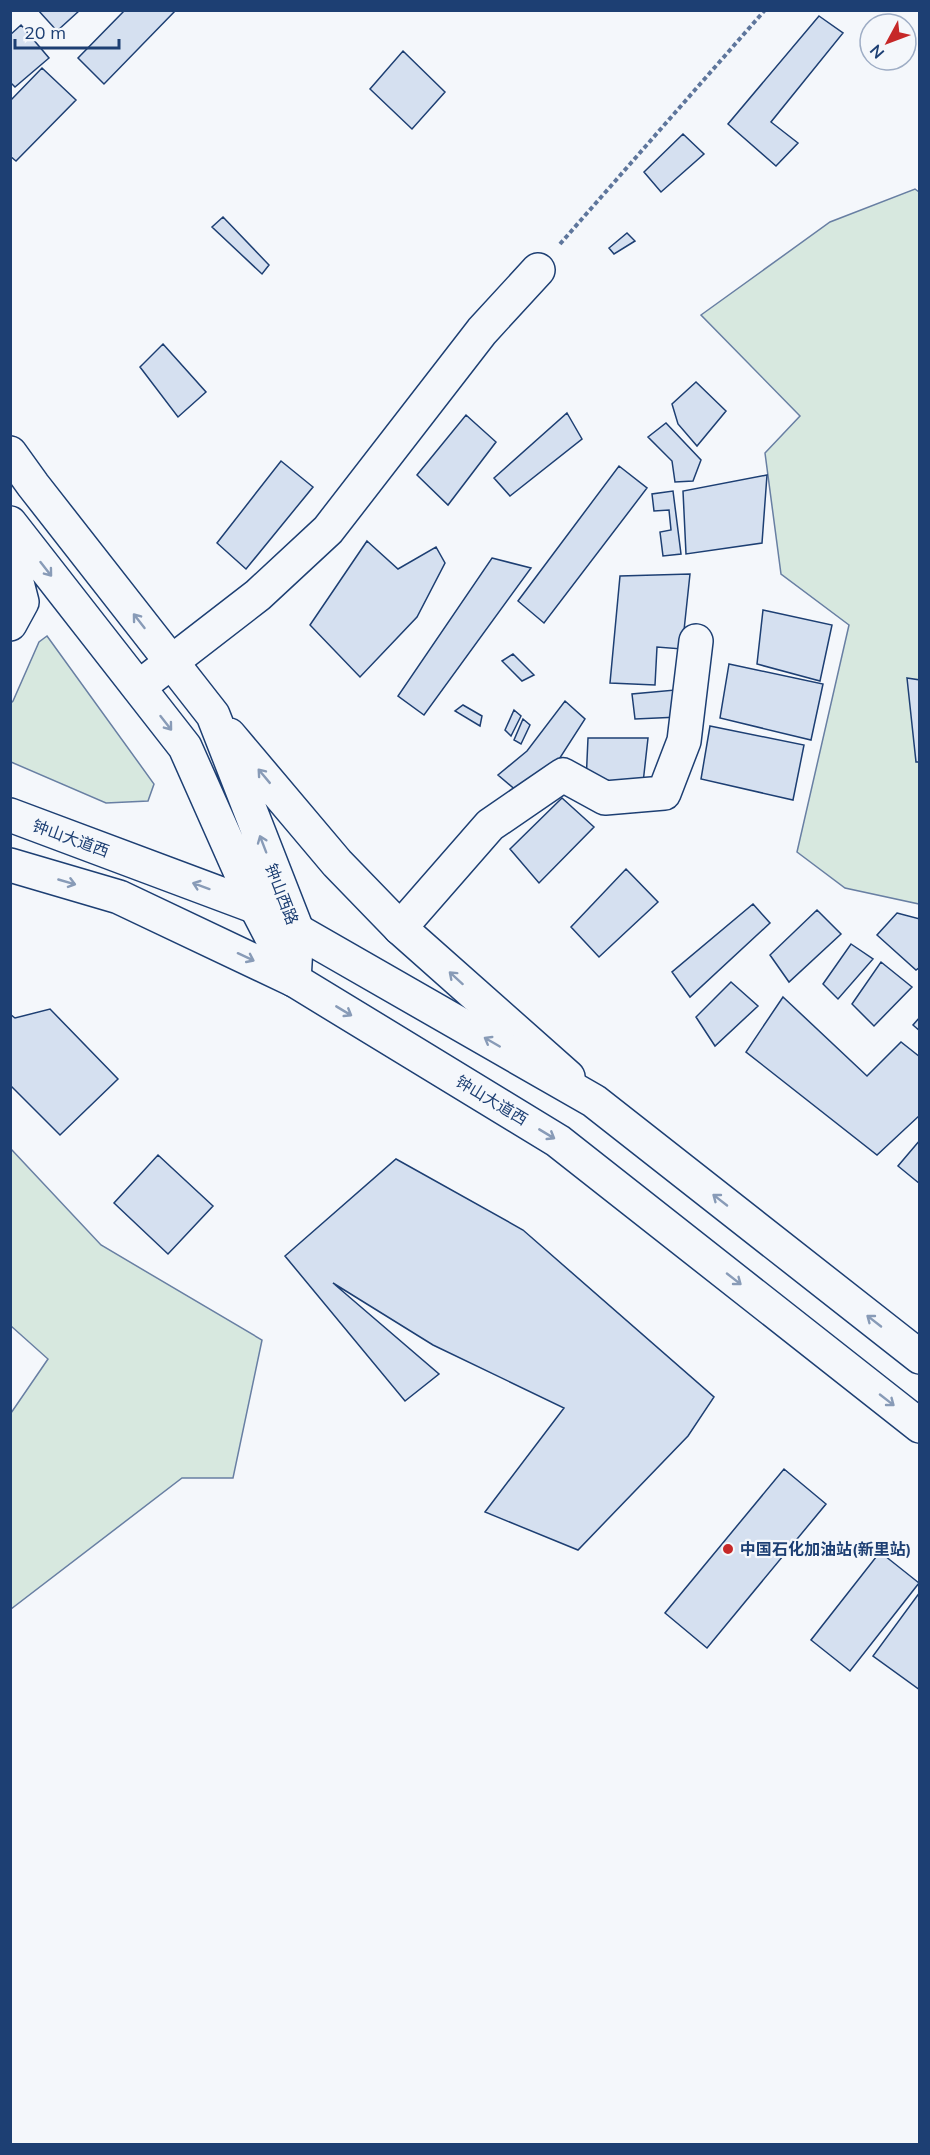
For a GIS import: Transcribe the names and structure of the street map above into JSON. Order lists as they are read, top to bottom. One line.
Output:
{"streets":{"main road":["钟山大道西","钟山西路"]},"crossings":[["钟山大道西","钟山西路"]],"places":["中国石化加油站(新里站)"],"scale_bar":"20 m","north":"bottom left"}
